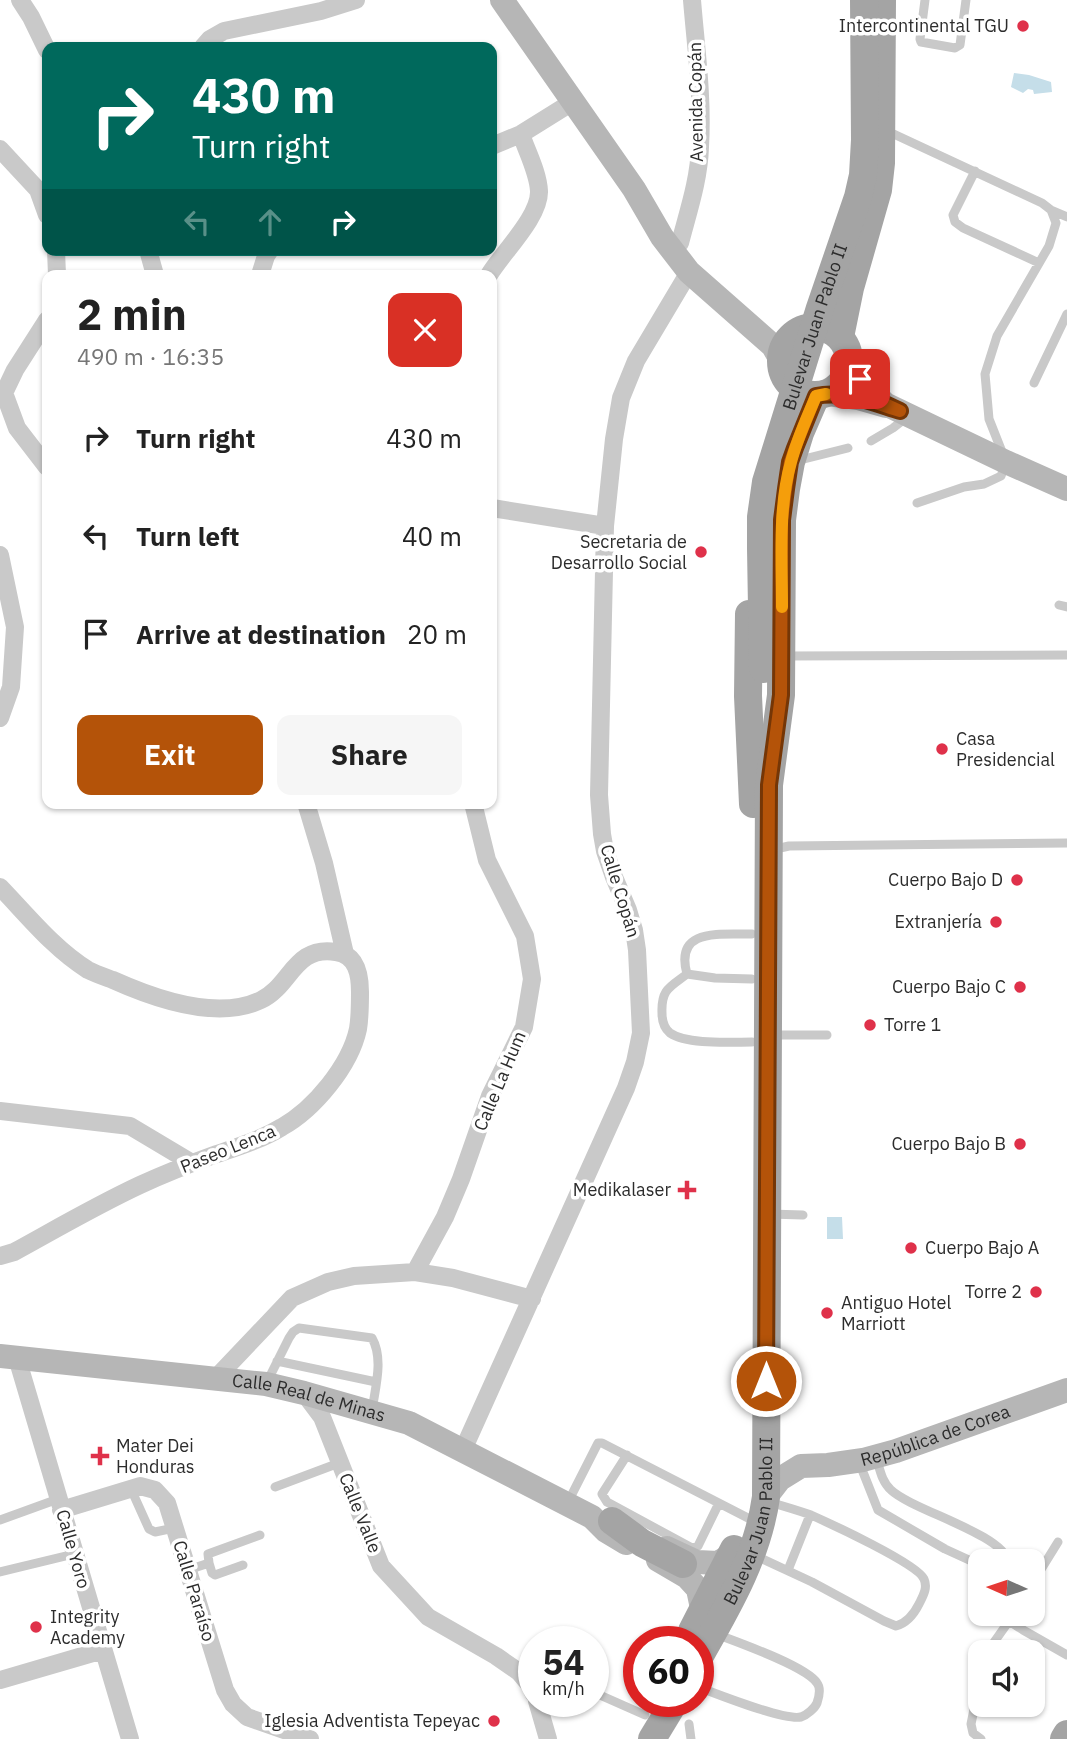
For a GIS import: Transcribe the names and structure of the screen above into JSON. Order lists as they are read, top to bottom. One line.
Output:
{"streets":{"main road":["Bulevar Juan Pablo II"],"street":["Avenida Copán","Calle Copán","Calle La Hum","Paseo Lenca","Calle Real de Minas","República de Corea","Calle Valle","Calle Yoro","Calle Paraíso"]},"crossings":[["Bulevar Juan Pablo II","Calle Real de Minas"],["Calle Copán","Calle Real de Minas"],["Calle Real de Minas","Calle Valle"],["Calle Real de Minas","Calle Yoro"]],"places":{"other":["Intercontinental TGU","Secretaria de Desarrollo Social","Casa Presidencial","Cuerpo Bajo D","Extranjería","Cuerpo Bajo C","Torre 1","Cuerpo Bajo B","Cuerpo Bajo A","Torre 2","Antiguo Hotel Marriott","Integrity Academy","Iglesia Adventista Tepeyac"],"health":["Medikalaser","Mater Dei Honduras"]},"north":"left","page":{"turn":["430 m","Turn right"],"heading":["2 min","490 m · 16:35"],"list":[{"name":"Turn right","value":"430 m"},{"name":"Turn left","value":"40 m"},{"name":"Arrive at destination","value":"20 m"}],"buttons":["Exit","Share"],"speed":"54 km/h","limit":"60"}}
